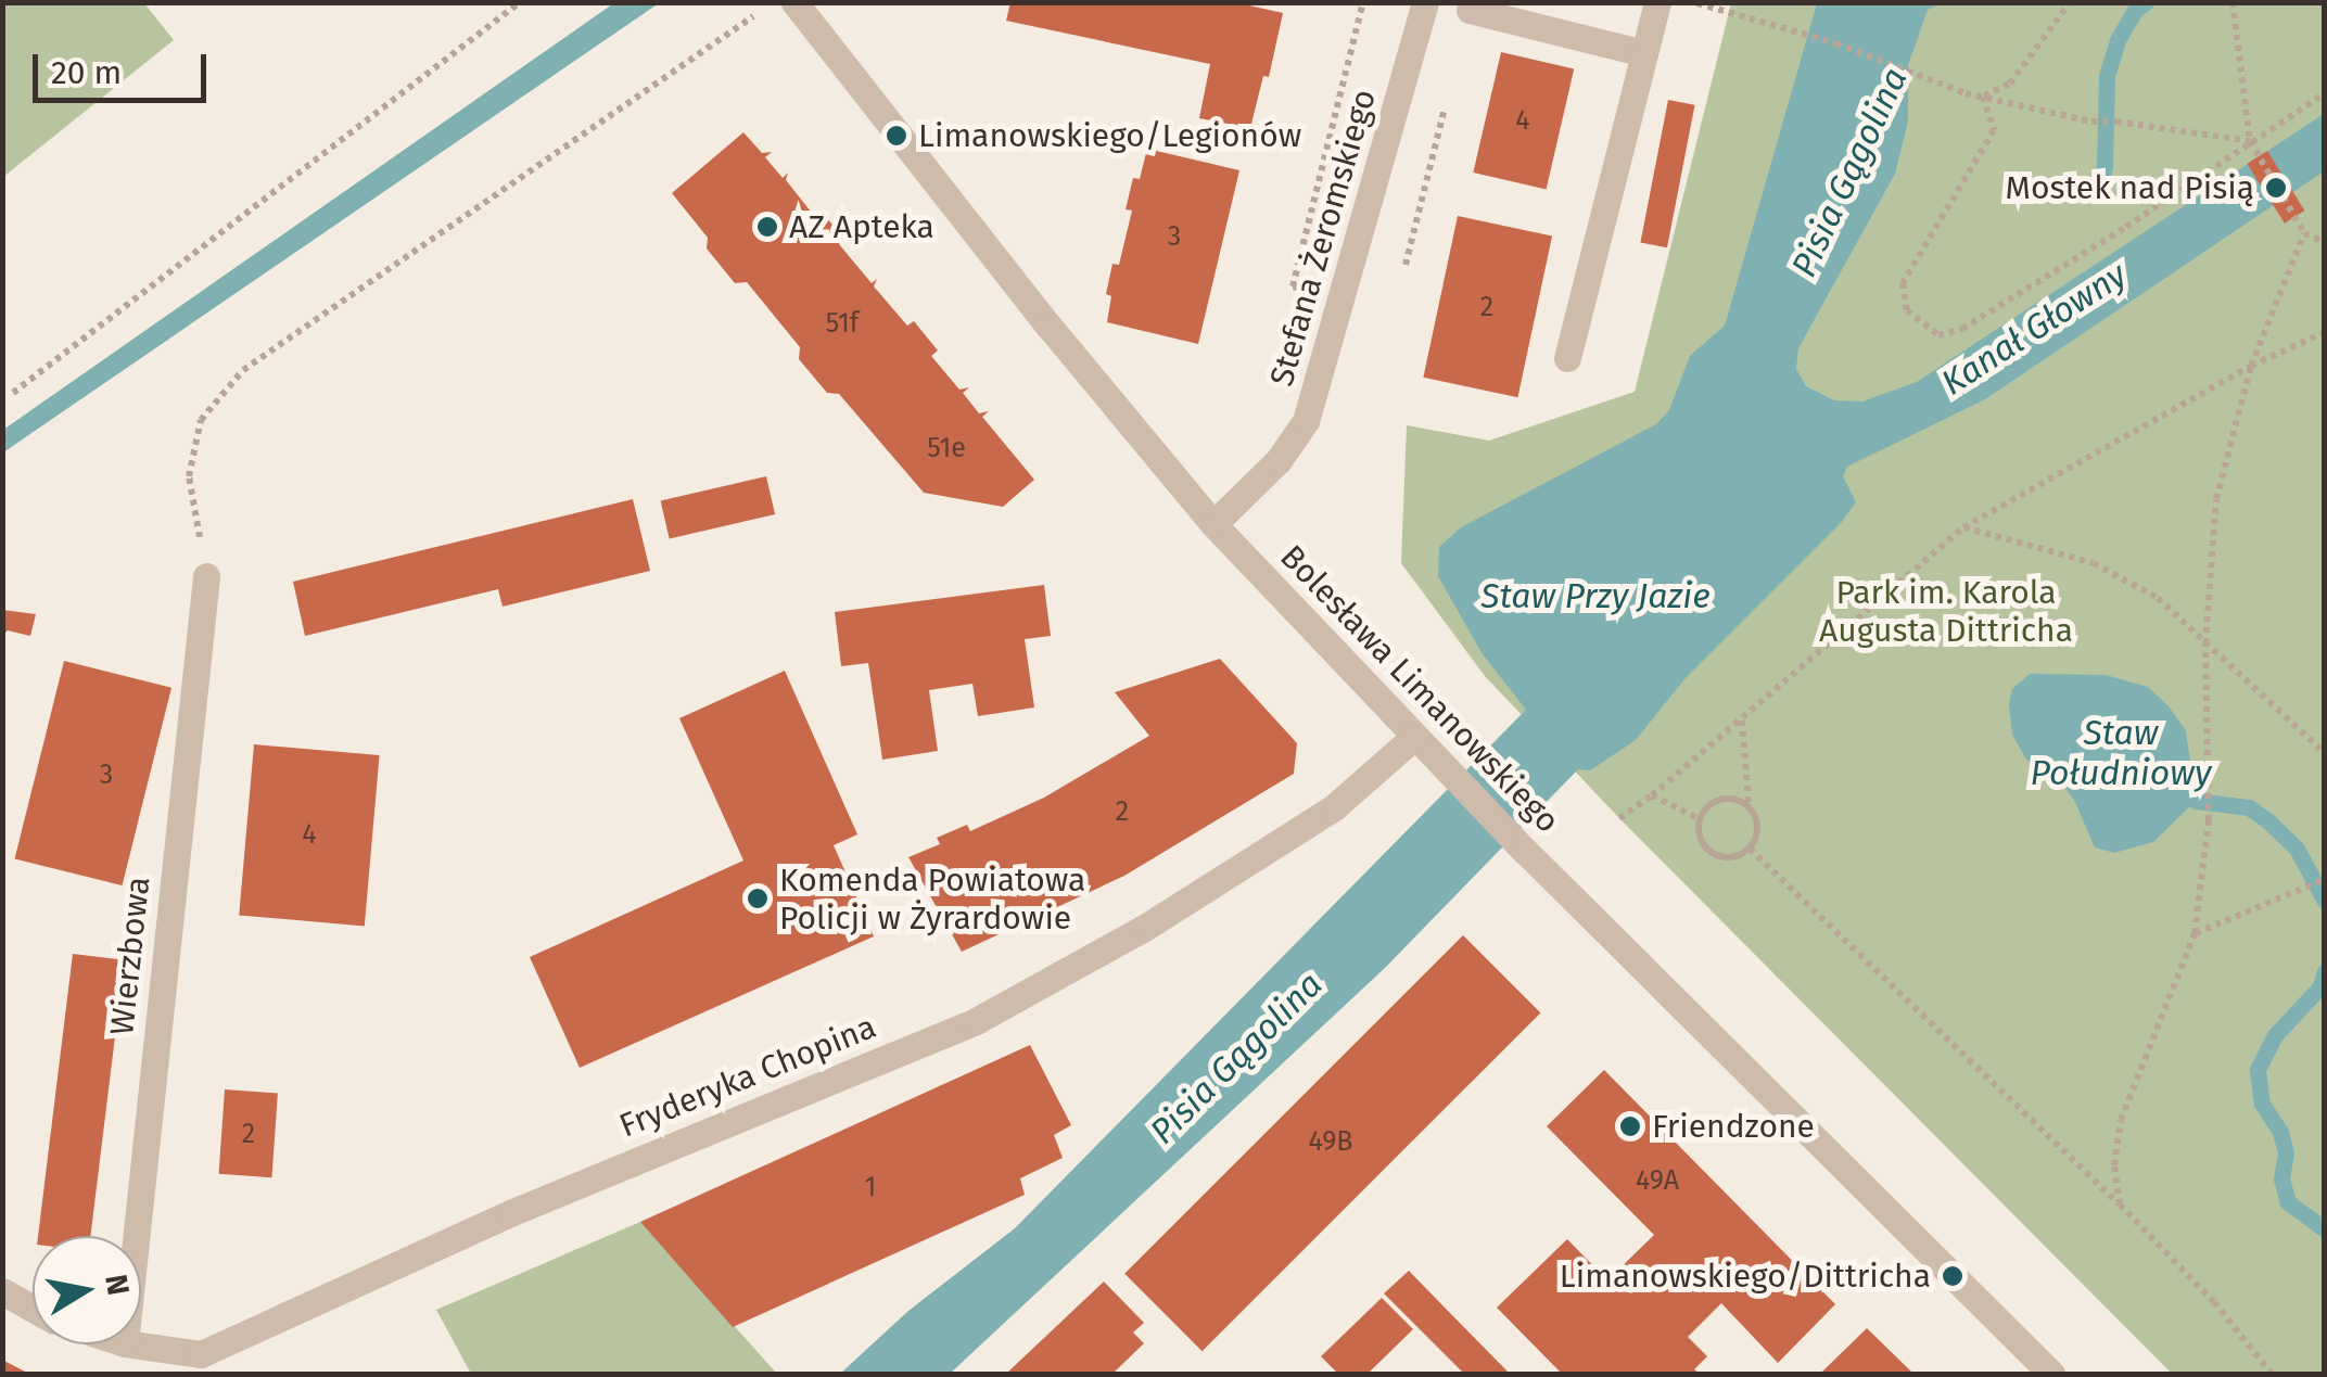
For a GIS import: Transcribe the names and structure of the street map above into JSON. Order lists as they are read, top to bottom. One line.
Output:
{"streets":{"street":["Stefana Żeromskiego","Bolesława Limanowskiego","Wierzbowa","Fryderyka Chopina"]},"crossings":[["Stefana Żeromskiego","Bolesława Limanowskiego"],["Bolesława Limanowskiego","Fryderyka Chopina"]],"water":["Pisia Gągolina","Kanał Głowny","Staw Przy Jazie","Staw Południowy"],"parks":["Park im. Karola Augusta Dittricha"],"places":["Limanowskiego/Legionów","Mostek nad Pisią","AZ Apteka","Komenda Powiatowa Policji w Żyrardowie","Friendzone","Limanowskiego/Dittricha"],"house_numbers":["4","3","2","51f","51e","3","2","4","2","49B","49A","1"],"scale_bar":"20 m","north":"right"}
